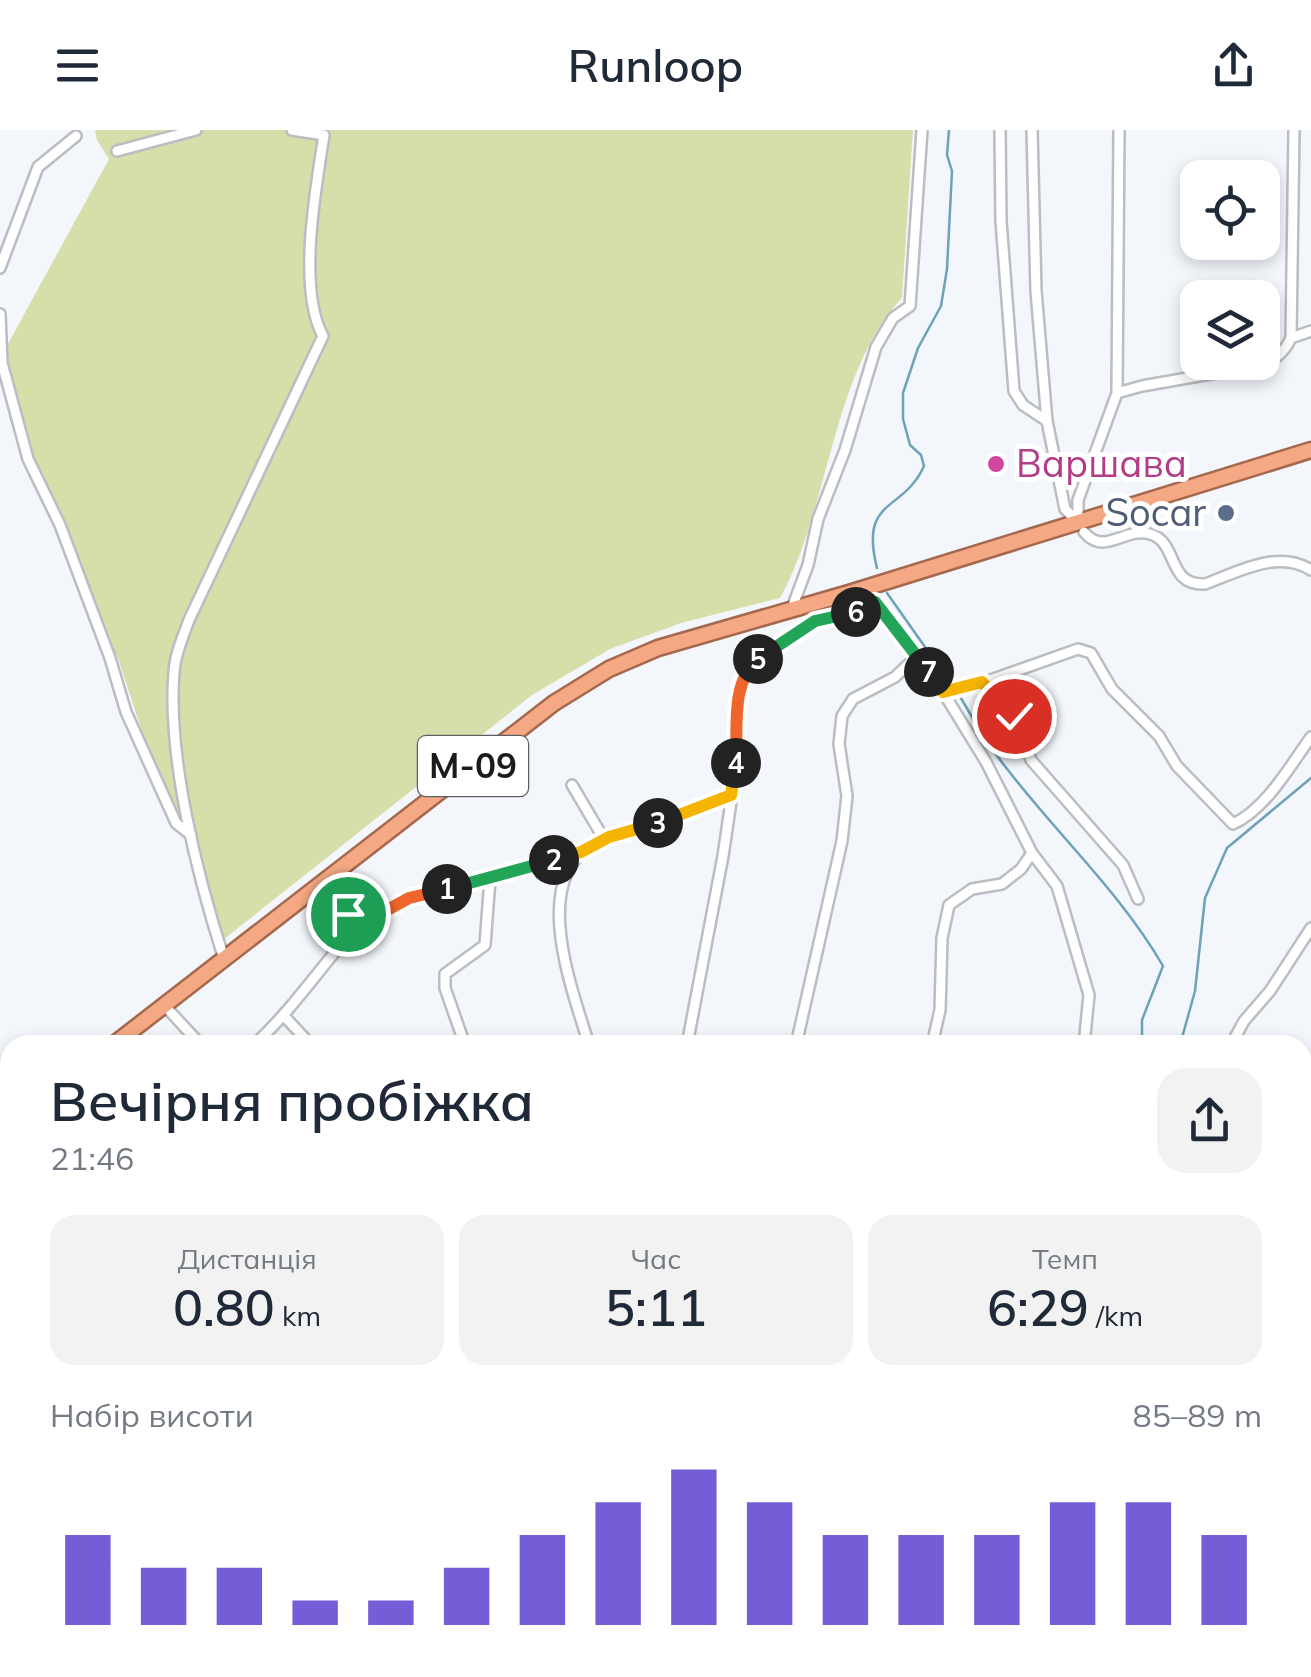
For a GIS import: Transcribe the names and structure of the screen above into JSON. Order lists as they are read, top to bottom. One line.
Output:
{"streets":{"highway":["М-09"]},"places":["Варшава","Socar"],"page":{"header":"Runloop","pins":["6","5","7","4","3","2","1"],"heading":["Вечірня пробіжка","21:46"],"stats":[["Дистанція","0.80 km"],["Час","5:11"],["Темп","6:29 /km"]],"chart":["Набір висоти","85–89 m"]}}
